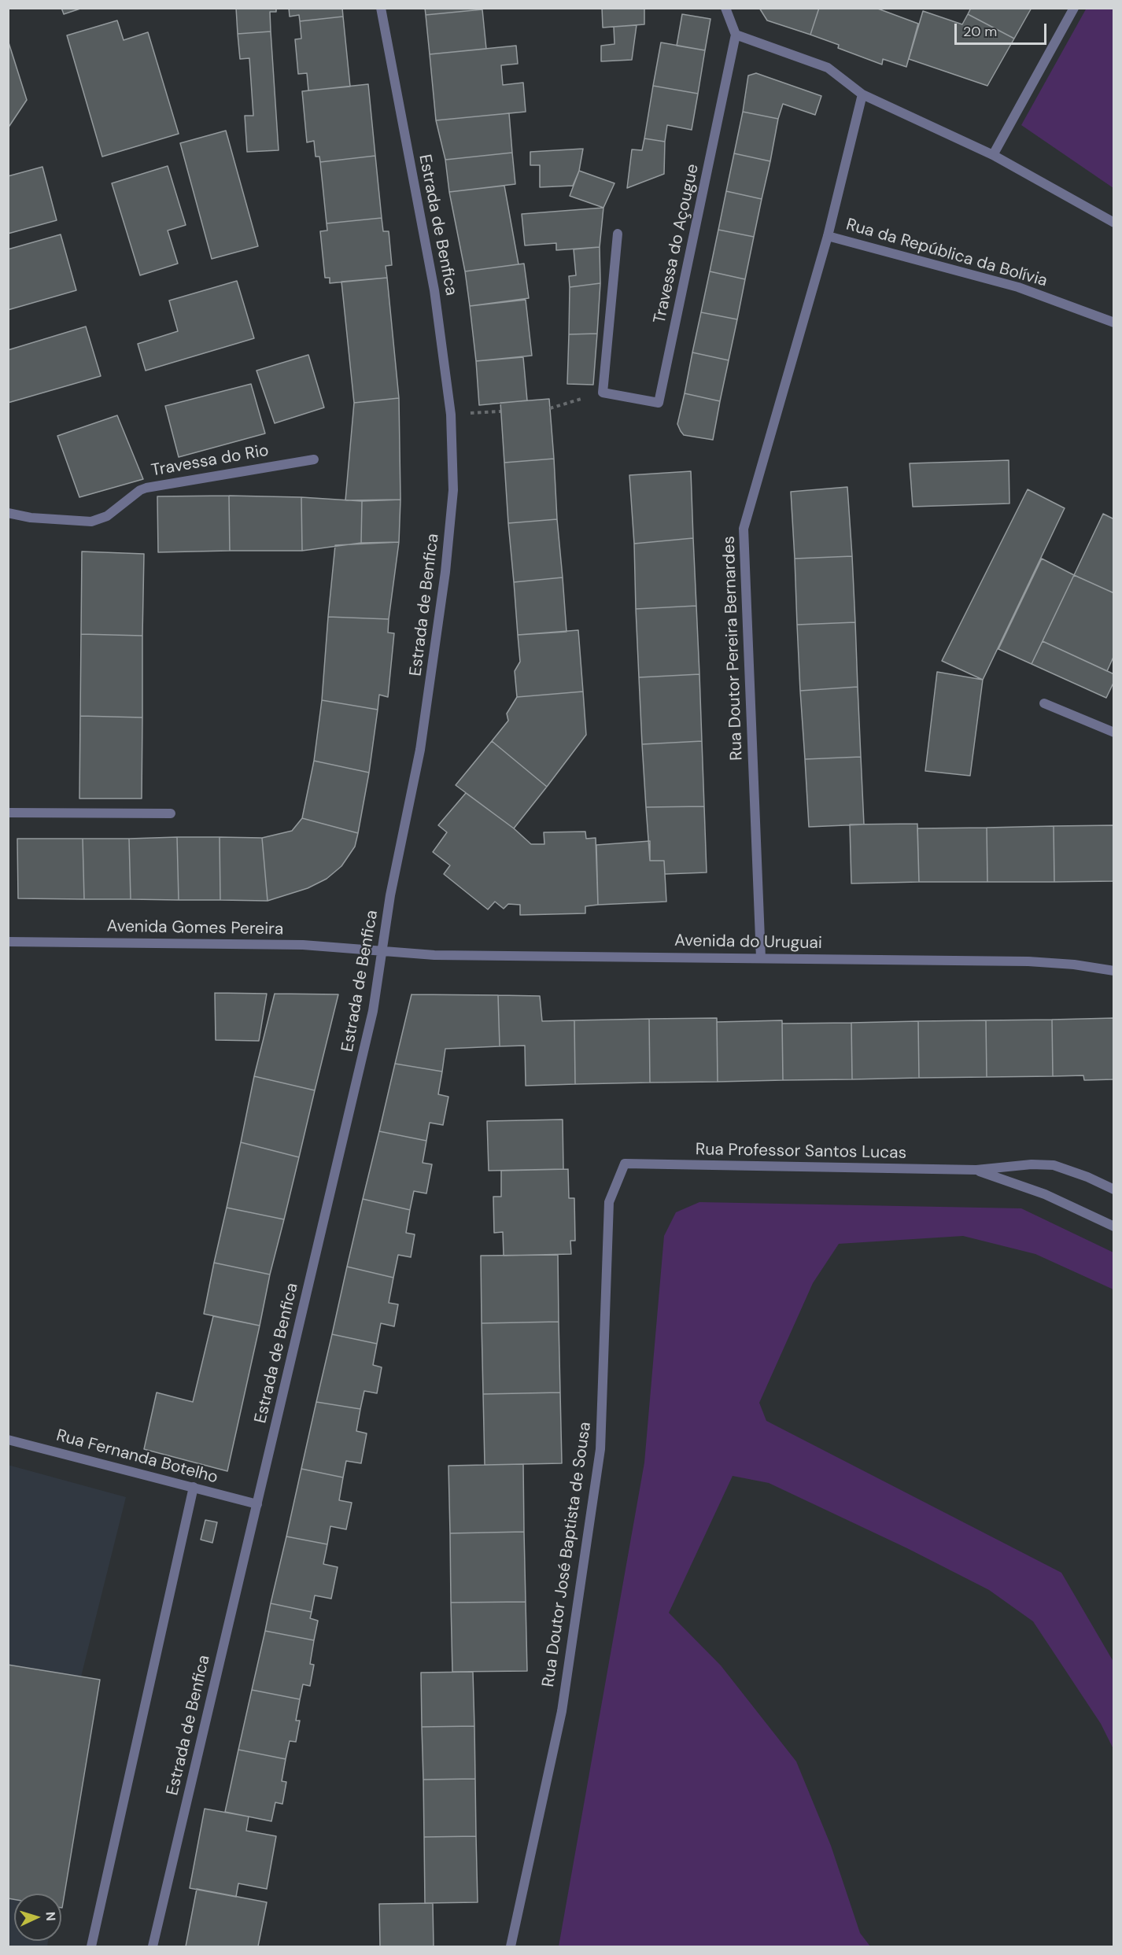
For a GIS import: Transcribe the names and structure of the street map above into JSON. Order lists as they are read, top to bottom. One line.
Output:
{"streets":{"street":["Estrada de Benfica","Travessa do Açougue","Rua da República da Bolívia","Travessa do Rio","Rua Doutor Pereira Bernardes","Avenida Gomes Pereira","Avenida do Uruguai","Rua Professor Santos Lucas","Rua Fernanda Botelho","Rua Doutor José Baptista de Sousa"]},"crossings":[["Estrada de Benfica","Avenida Gomes Pereira"],["Estrada de Benfica","Avenida do Uruguai"],["Estrada de Benfica","Rua Fernanda Botelho"],["Rua da República da Bolívia","Rua Doutor Pereira Bernardes"],["Rua Doutor Pereira Bernardes","Avenida do Uruguai"],["Avenida Gomes Pereira","Avenida do Uruguai"],["Rua Professor Santos Lucas","Rua Doutor José Baptista de Sousa"]],"scale_bar":"20 m","north":"right"}
